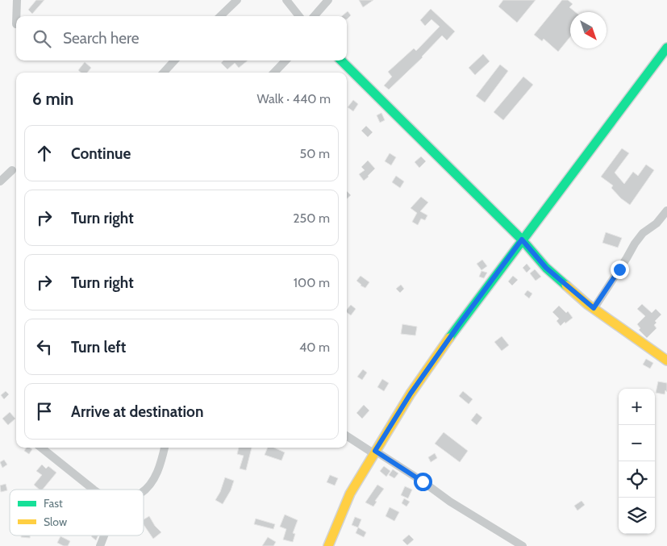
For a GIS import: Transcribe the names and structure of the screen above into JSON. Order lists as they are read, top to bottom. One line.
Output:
{"legend":["Fast","Slow"],"north":"bottom right","page":{"search":"Search here","heading":["6 min","Walk · 440 m"],"list":[["Continue","50 m"],["Turn right","250 m"],["Turn right","100 m"],["Turn left","40 m"],"Arrive at destination"],"map_buttons":["+","−"]}}
